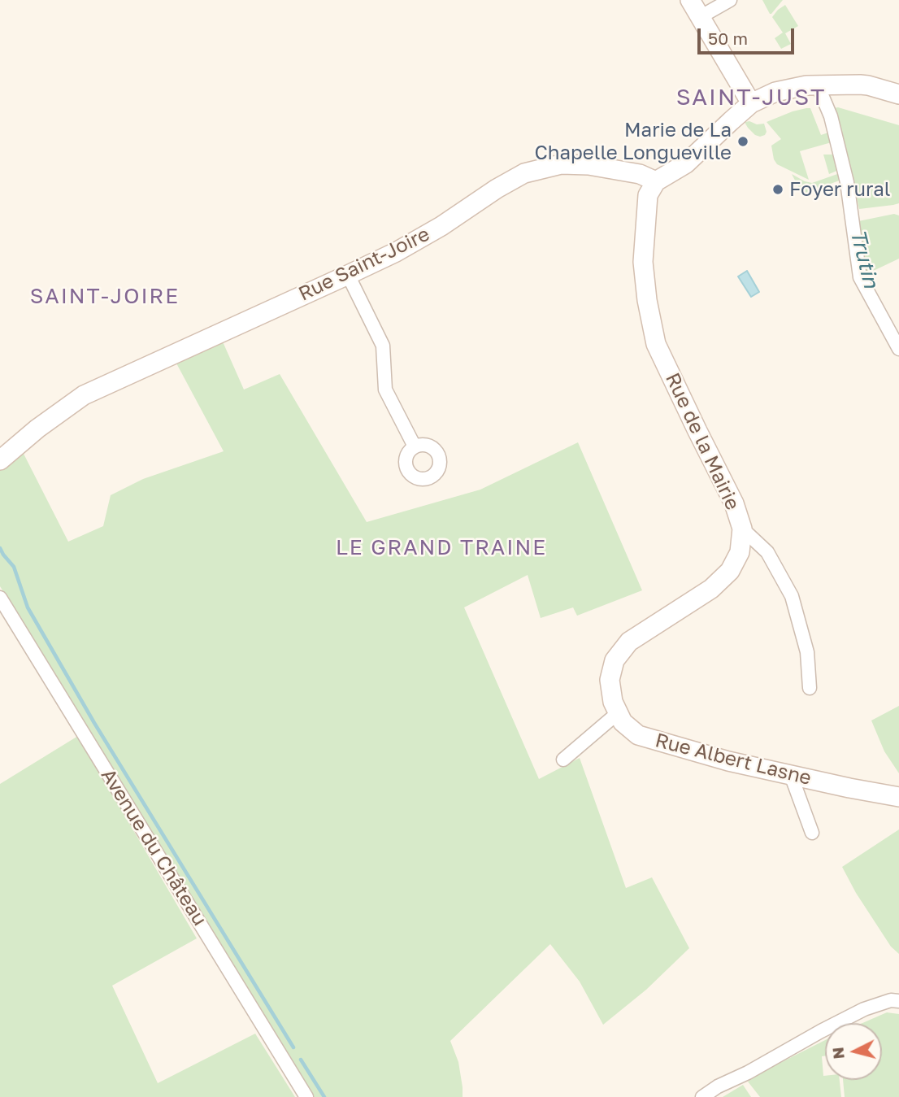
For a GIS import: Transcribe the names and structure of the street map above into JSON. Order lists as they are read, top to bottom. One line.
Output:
{"streets":{"street":["Rue Saint-Joire","Rue de la Mairie","Rue Albert Lasne","Avenue du Château"]},"crossings":[["Rue Saint-Joire","Rue de la Mairie"],["Rue de la Mairie","Rue Albert Lasne"]],"districts":["SAINT-JUST","SAINT-JOIRE","LE GRAND TRAINE"],"water":["Trutin"],"places":["Marie de La Chapelle Longueville","Foyer rural"],"scale_bar":"50 m","north":"left"}
